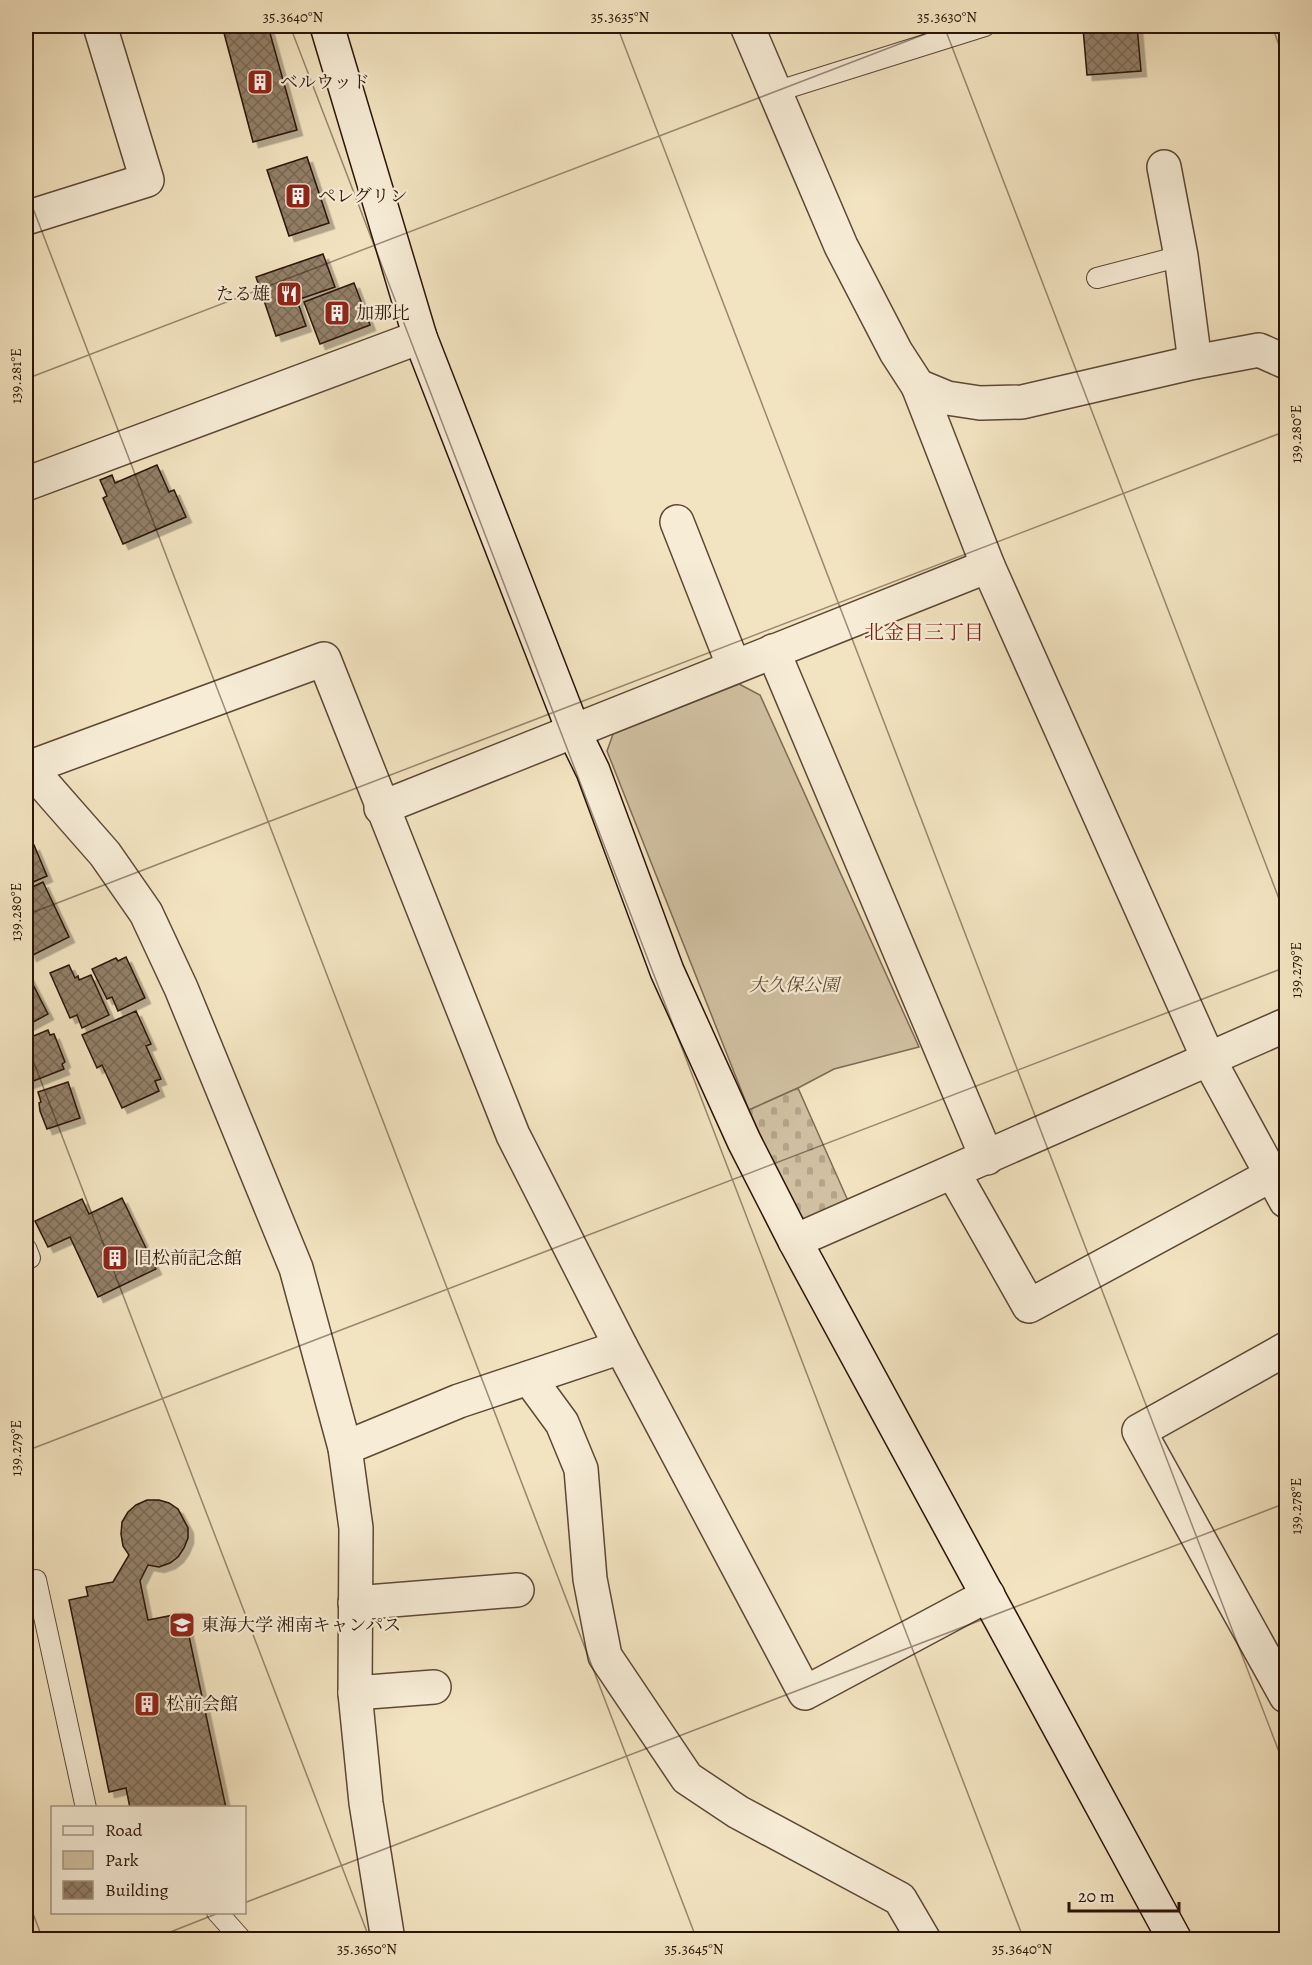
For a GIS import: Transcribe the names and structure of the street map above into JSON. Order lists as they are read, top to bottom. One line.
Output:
{"districts":["北金目三丁目"],"parks":["大久保公園"],"places":{"building":["ベルウッド","ペレグリン","加那比","旧松前記念館","松前会館"],"restaurant":["たる雄"],"school or university":["東海大学 湘南キャンパス"]},"legend":["Road","Park","Building"],"scale_bar":"20 m","coordinates":["35.3640°N","35.3635°N","35.3630°N","139.281°E","139.280°E","139.279°E","139.278°E","35.3650°N","35.3645°N"]}
